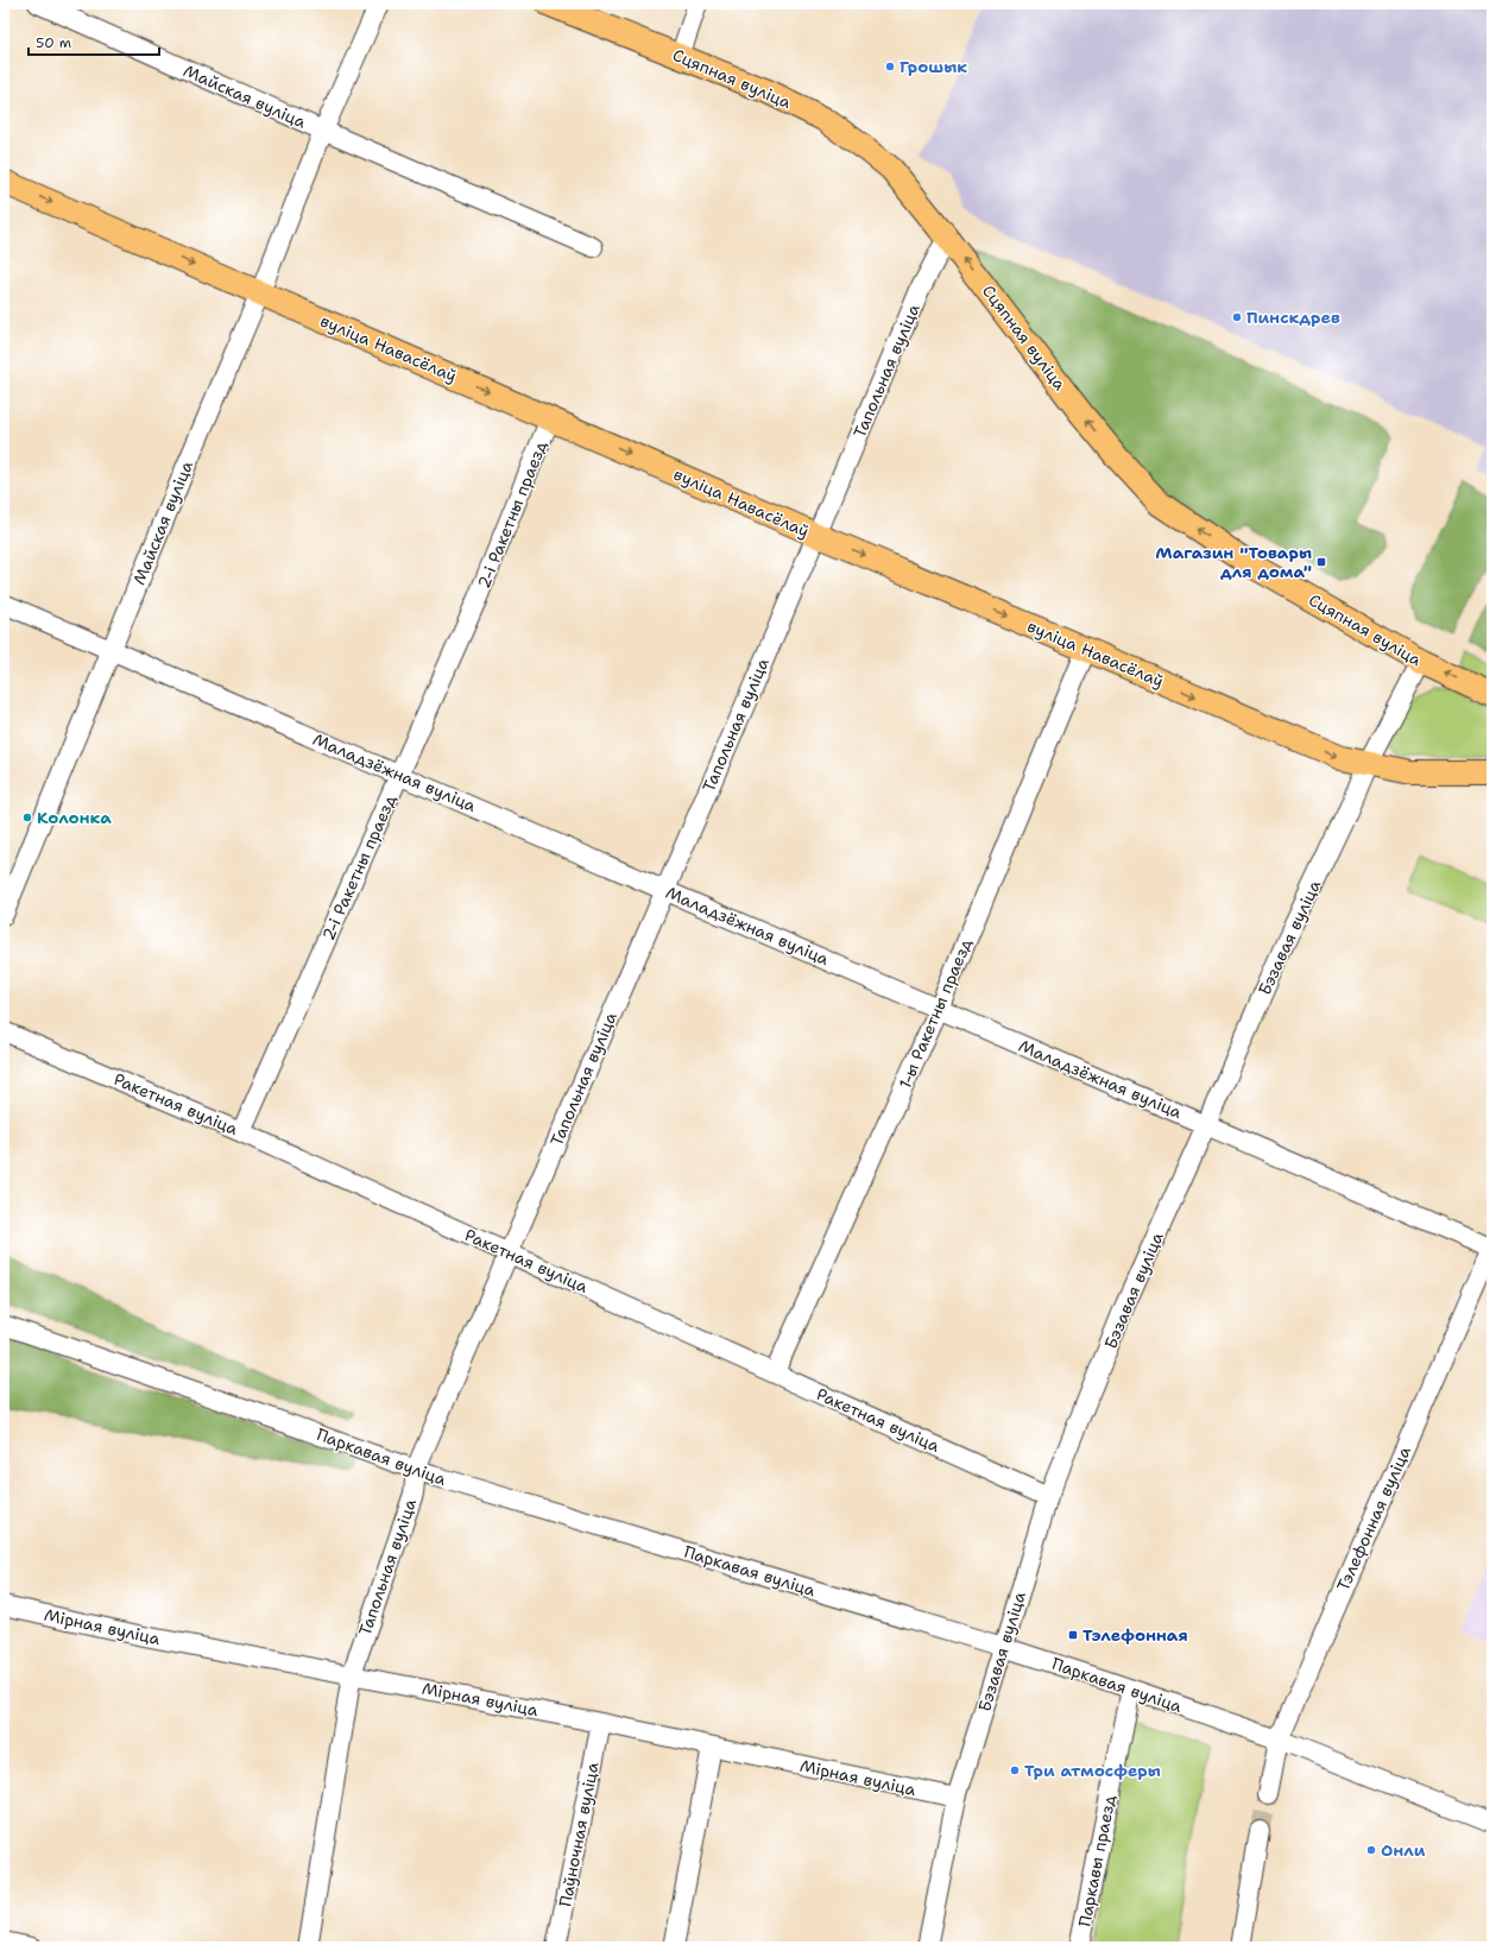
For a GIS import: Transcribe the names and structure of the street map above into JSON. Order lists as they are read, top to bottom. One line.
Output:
{"streets":{"main road":["Сцяпная вуліца","вуліца Навасёлаў"],"street":["Майская вуліца","Тапольная вуліца","2-і Ракетны праезд","Маладзёжная вуліца","Бэзавая вуліца","1-ы Ракетны праезд","Ракетная вуліца","Паркавая вуліца","Тэлефонная вуліца","Мірная вуліца","Паўночная вуліца","Паркавы праезд"]},"crossings":[["Сцяпная вуліца","Тапольная вуліца"],["Сцяпная вуліца","Бэзавая вуліца"],["Майская вуліца","вуліца Навасёлаў"],["Майская вуліца","Маладзёжная вуліца"],["вуліца Навасёлаў","Тапольная вуліца"],["вуліца Навасёлаў","2-і Ракетны праезд"],["вуліца Навасёлаў","Бэзавая вуліца"],["вуліца Навасёлаў","1-ы Ракетны праезд"],["Тапольная вуліца","Маладзёжная вуліца"],["Тапольная вуліца","Ракетная вуліца"],["Тапольная вуліца","Паркавая вуліца"],["Тапольная вуліца","Мірная вуліца"],["2-і Ракетны праезд","Маладзёжная вуліца"],["2-і Ракетны праезд","Ракетная вуліца"],["Маладзёжная вуліца","Бэзавая вуліца"],["Маладзёжная вуліца","1-ы Ракетны праезд"],["Маладзёжная вуліца","Тэлефонная вуліца"],["Бэзавая вуліца","Ракетная вуліца"],["Бэзавая вуліца","Паркавая вуліца"],["Бэзавая вуліца","Мірная вуліца"],["1-ы Ракетны праезд","Ракетная вуліца"],["Паркавая вуліца","Тэлефонная вуліца"],["Паркавая вуліца","Паркавы праезд"],["Мірная вуліца","Паўночная вуліца"]],"one_way":["Сцяпная вуліца","вуліца Навасёлаў"],"places":{"other":["Грошык","Пинскдрев","Колонка","Три атмосферы","Онли"],"transit":["Магазин \"Товары для дома\"","Тэлефонная"]},"scale_bar":"50 m"}
